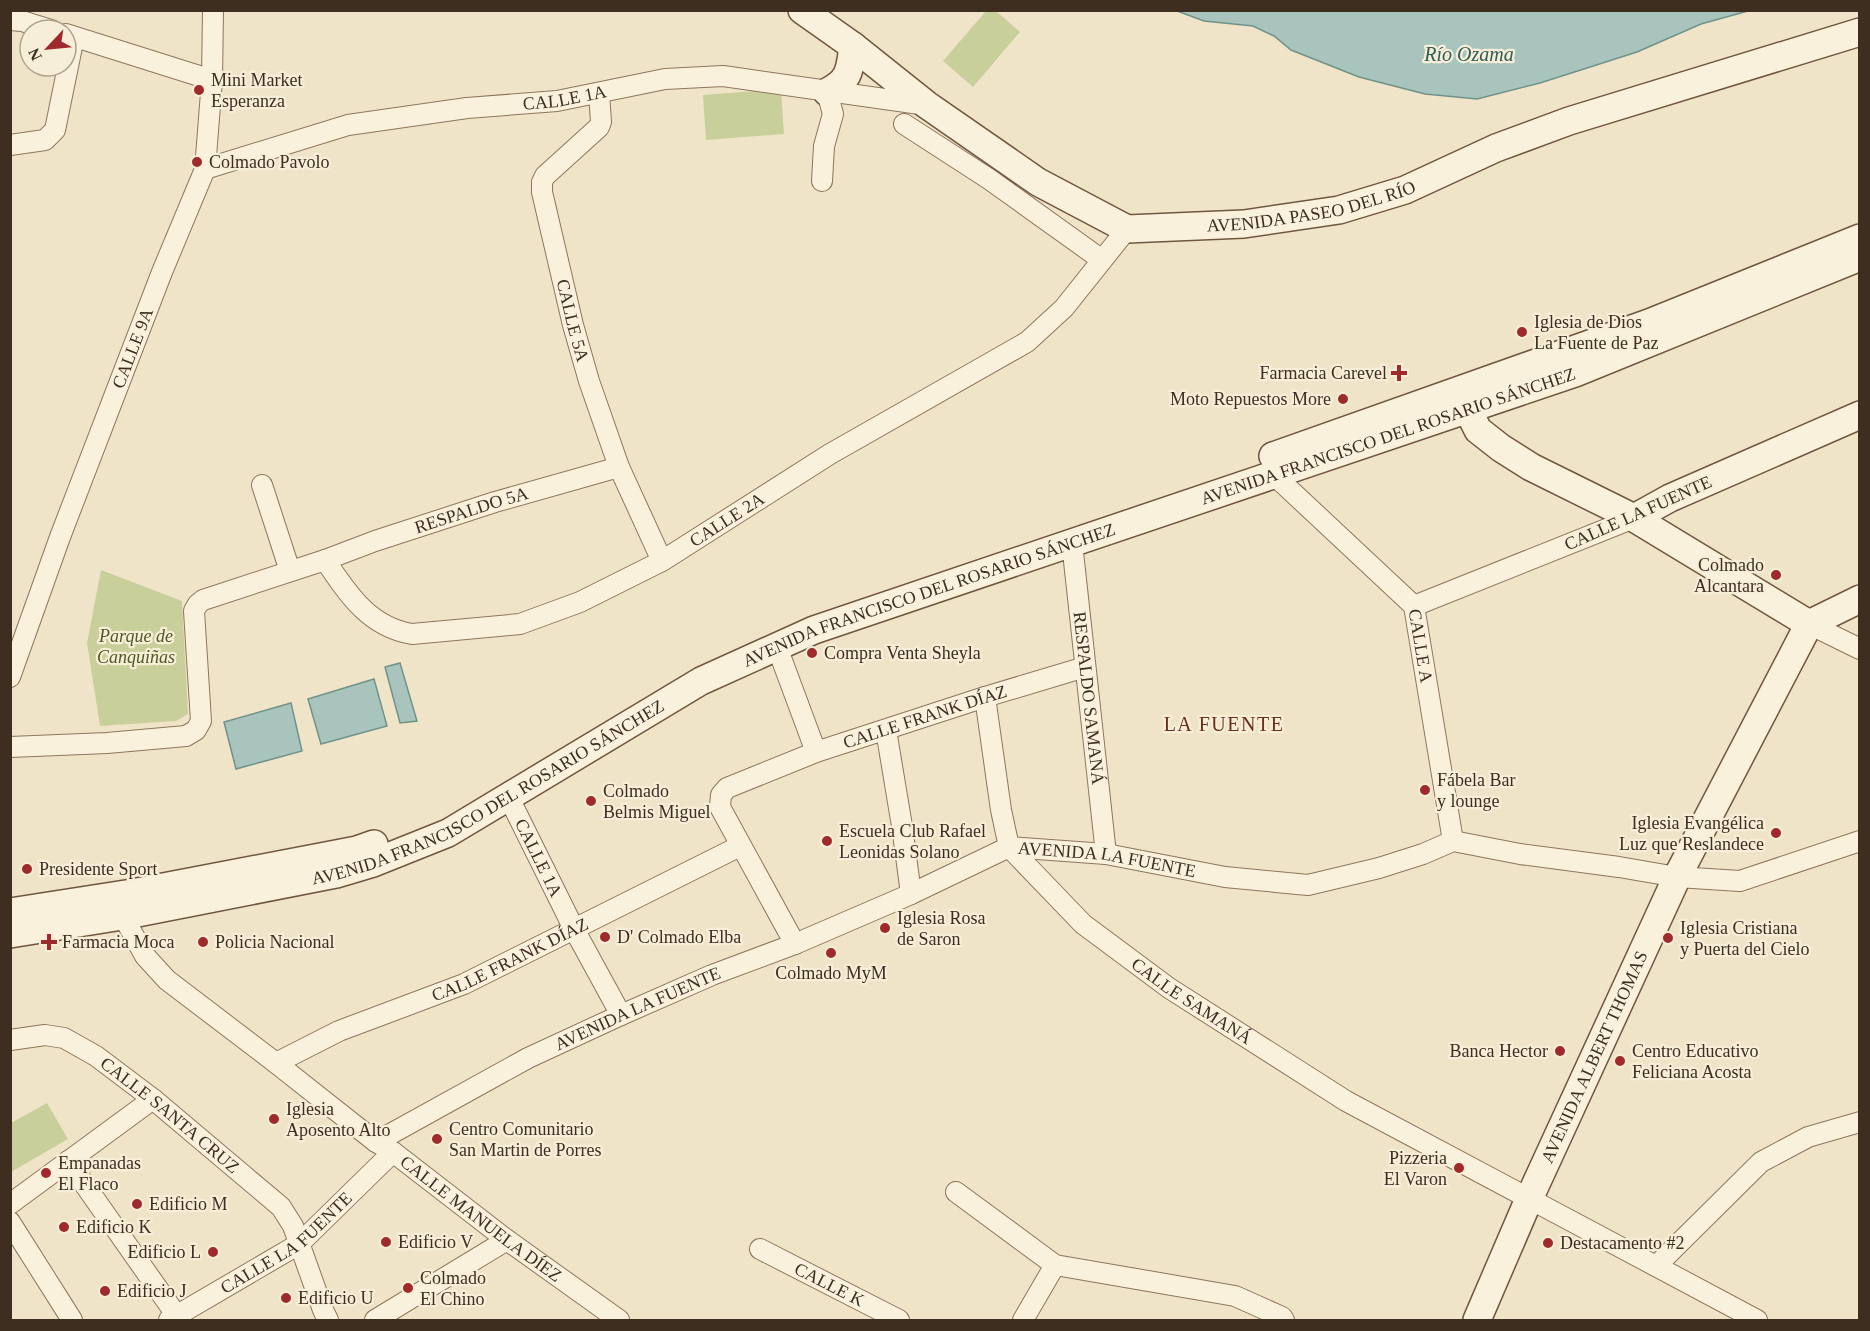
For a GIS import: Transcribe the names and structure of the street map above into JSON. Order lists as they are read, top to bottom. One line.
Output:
{"streets":{"main road":["AVENIDA PASEO DEL RÍO","AVENIDA FRANCISCO DEL ROSARIO SÁNCHEZ","CALLE LA FUENTE","AVENIDA ALBERT THOMAS"],"street":["CALLE 1A","CALLE 5A","CALLE 9A","RESPALDO 5A","CALLE 2A","CALLE A","RESPALDO SAMANÁ","CALLE FRANK DÍAZ","AVENIDA LA FUENTE","CALLE SAMANÁ","CALLE SANTA CRUZ","CALLE MANUELA DÍEZ","CALLE K"]},"crossings":[["CALLE 1A","CALLE 5A"],["CALLE 1A","CALLE 9A"],["CALLE 1A","AVENIDA FRANCISCO DEL ROSARIO SÁNCHEZ"],["CALLE 1A","CALLE FRANK DÍAZ"],["CALLE 1A","AVENIDA LA FUENTE"],["AVENIDA PASEO DEL RÍO","CALLE 2A"],["CALLE 5A","RESPALDO 5A"],["CALLE 5A","CALLE 2A"],["AVENIDA FRANCISCO DEL ROSARIO SÁNCHEZ","CALLE A"],["AVENIDA FRANCISCO DEL ROSARIO SÁNCHEZ","RESPALDO SAMANÁ"],["AVENIDA FRANCISCO DEL ROSARIO SÁNCHEZ","CALLE MANUELA DÍEZ"],["RESPALDO 5A","CALLE 2A"],["CALLE LA FUENTE","CALLE A"],["CALLE LA FUENTE","CALLE SANTA CRUZ"],["CALLE LA FUENTE","CALLE MANUELA DÍEZ"],["CALLE A","AVENIDA LA FUENTE"],["RESPALDO SAMANÁ","CALLE FRANK DÍAZ"],["RESPALDO SAMANÁ","AVENIDA LA FUENTE"],["CALLE FRANK DÍAZ","AVENIDA LA FUENTE"],["CALLE FRANK DÍAZ","CALLE MANUELA DÍEZ"],["AVENIDA LA FUENTE","CALLE SAMANÁ"],["AVENIDA LA FUENTE","CALLE MANUELA DÍEZ"],["CALLE SAMANÁ","AVENIDA ALBERT THOMAS"]],"districts":["LA FUENTE"],"water":["Río Ozama"],"parks":["Parque de Canquiñas"],"places":{"other":["Mini Market Esperanza","Colmado Pavolo","Iglesia de Dios La Fuente de Paz","Moto Repuestos More","Colmado Alcantara","Compra Venta Sheyla","Fábela Bar y lounge","Colmado Belmis Miguel","Iglesia Evangélica Luz que Reslandece","Escuela Club Rafael Leonidas Solano","Presidente Sport","Iglesia Rosa de Saron","D' Colmado Elba","Iglesia Cristiana y Puerta del Cielo","Policia Nacional","Colmado MyM","Banca Hector","Centro Educativo Feliciana Acosta","Iglesia Aposento Alto","Centro Comunitario San Martin de Porres","Pizzeria El Varon","Empanadas El Flaco","Edificio M","Edificio K","Edificio V","Destacamento #2","Edificio L","Colmado El Chino","Edificio J","Edificio U"],"health":["Farmacia Carevel","Farmacia Moca"]},"north":"bottom left"}
